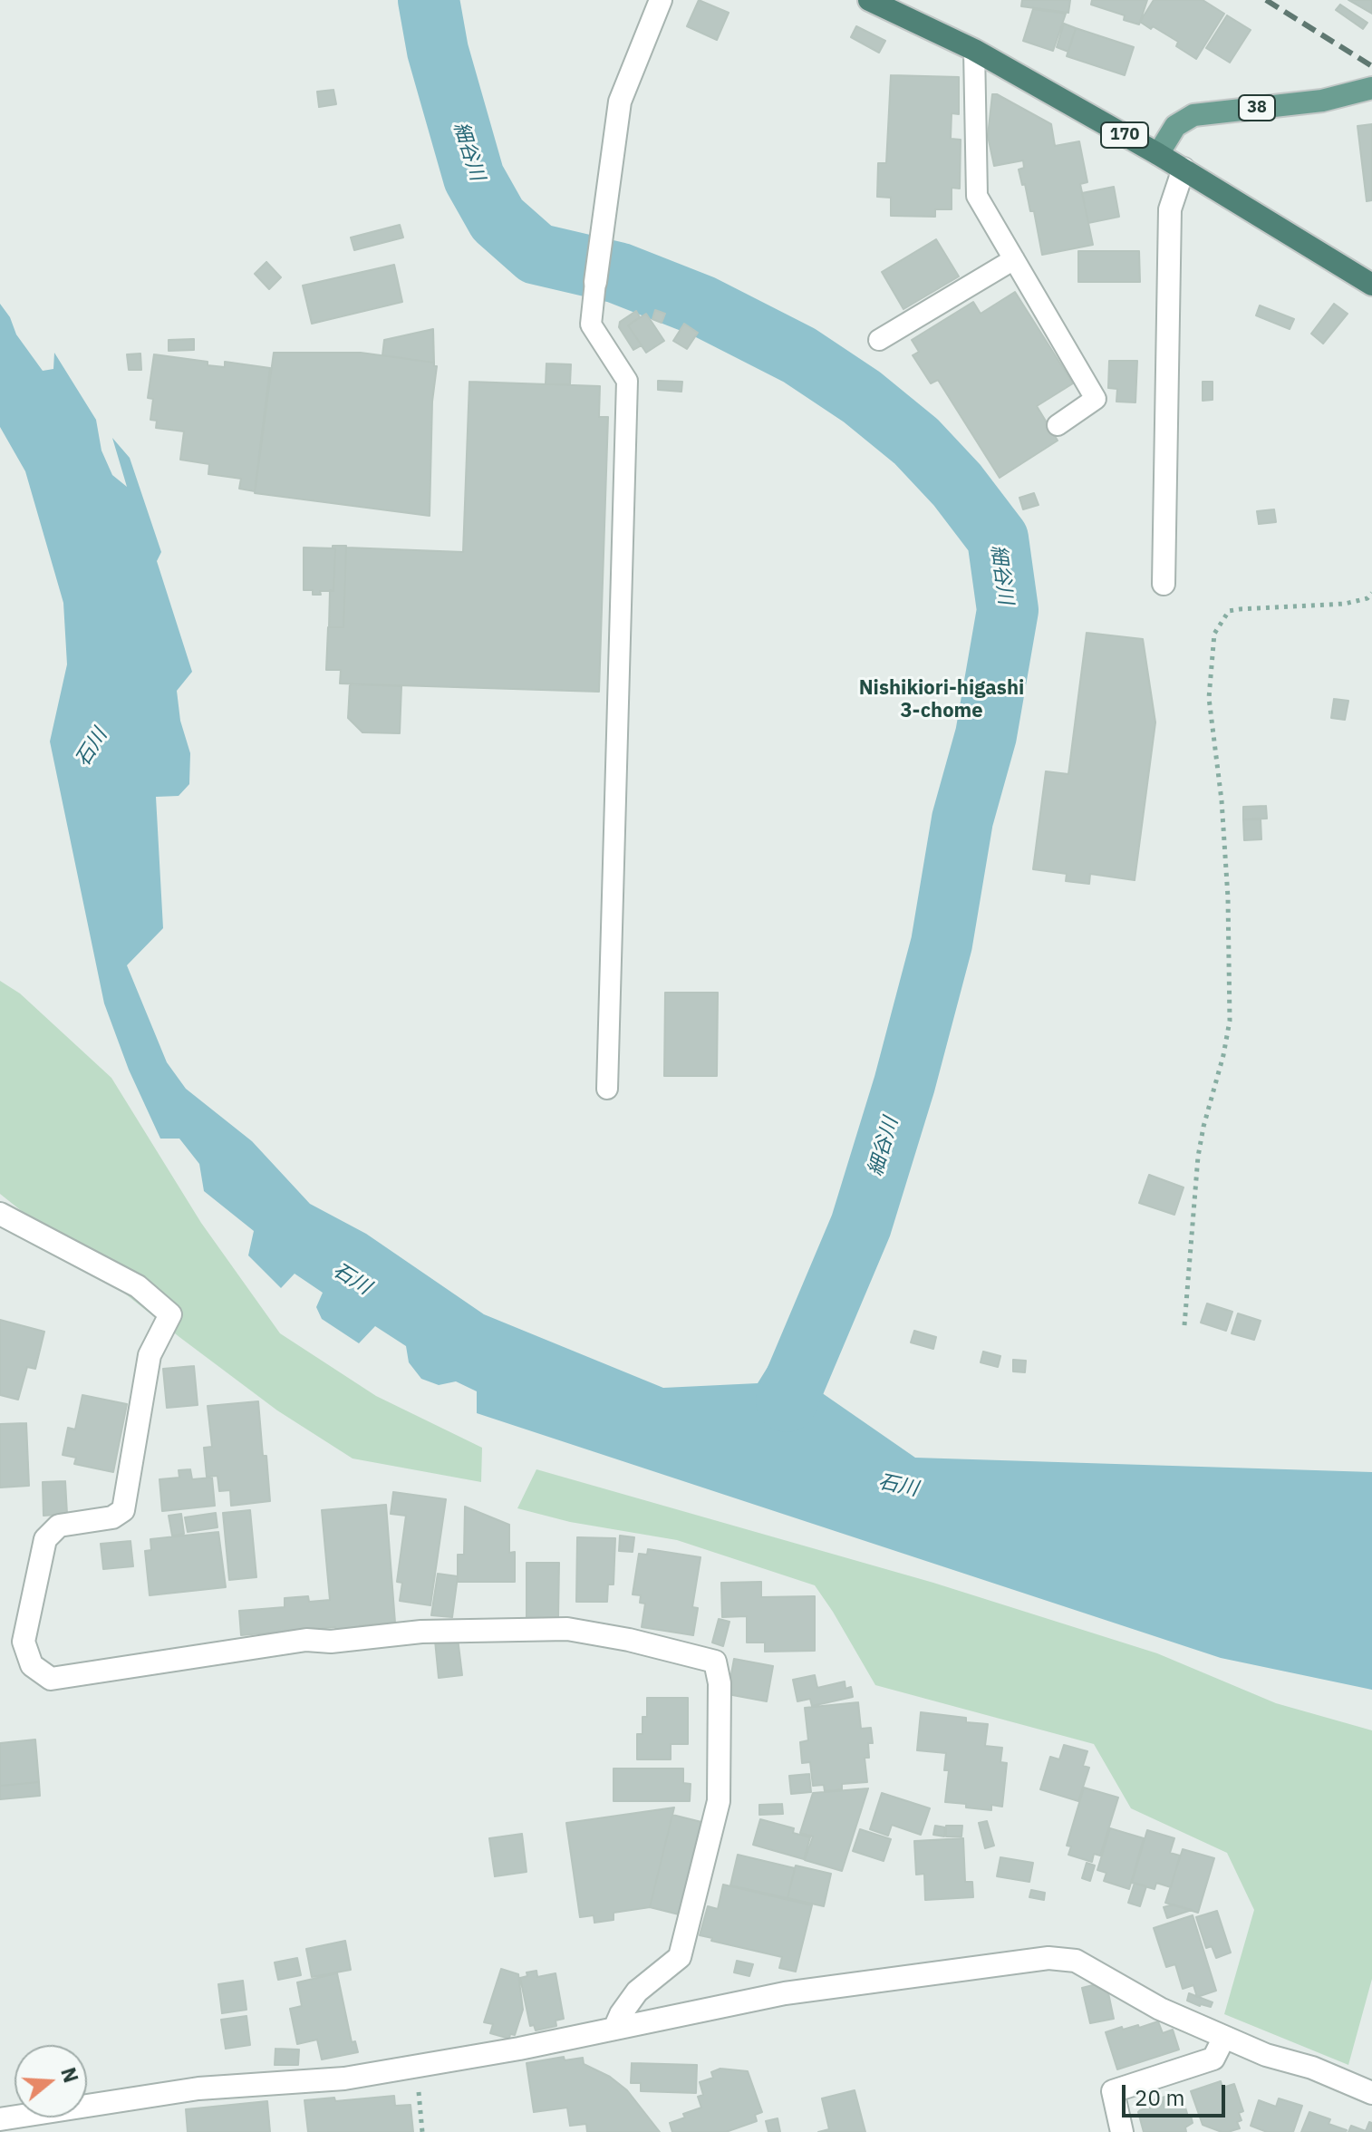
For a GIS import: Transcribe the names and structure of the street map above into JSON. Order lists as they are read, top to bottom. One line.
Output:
{"streets":{"highway":["170"],"main road":["38"]},"crossings":[["38","170"]],"districts":["Nishikiori-higashi 3-chome"],"water":["細谷川","石川"],"scale_bar":"20 m","north":"right"}
